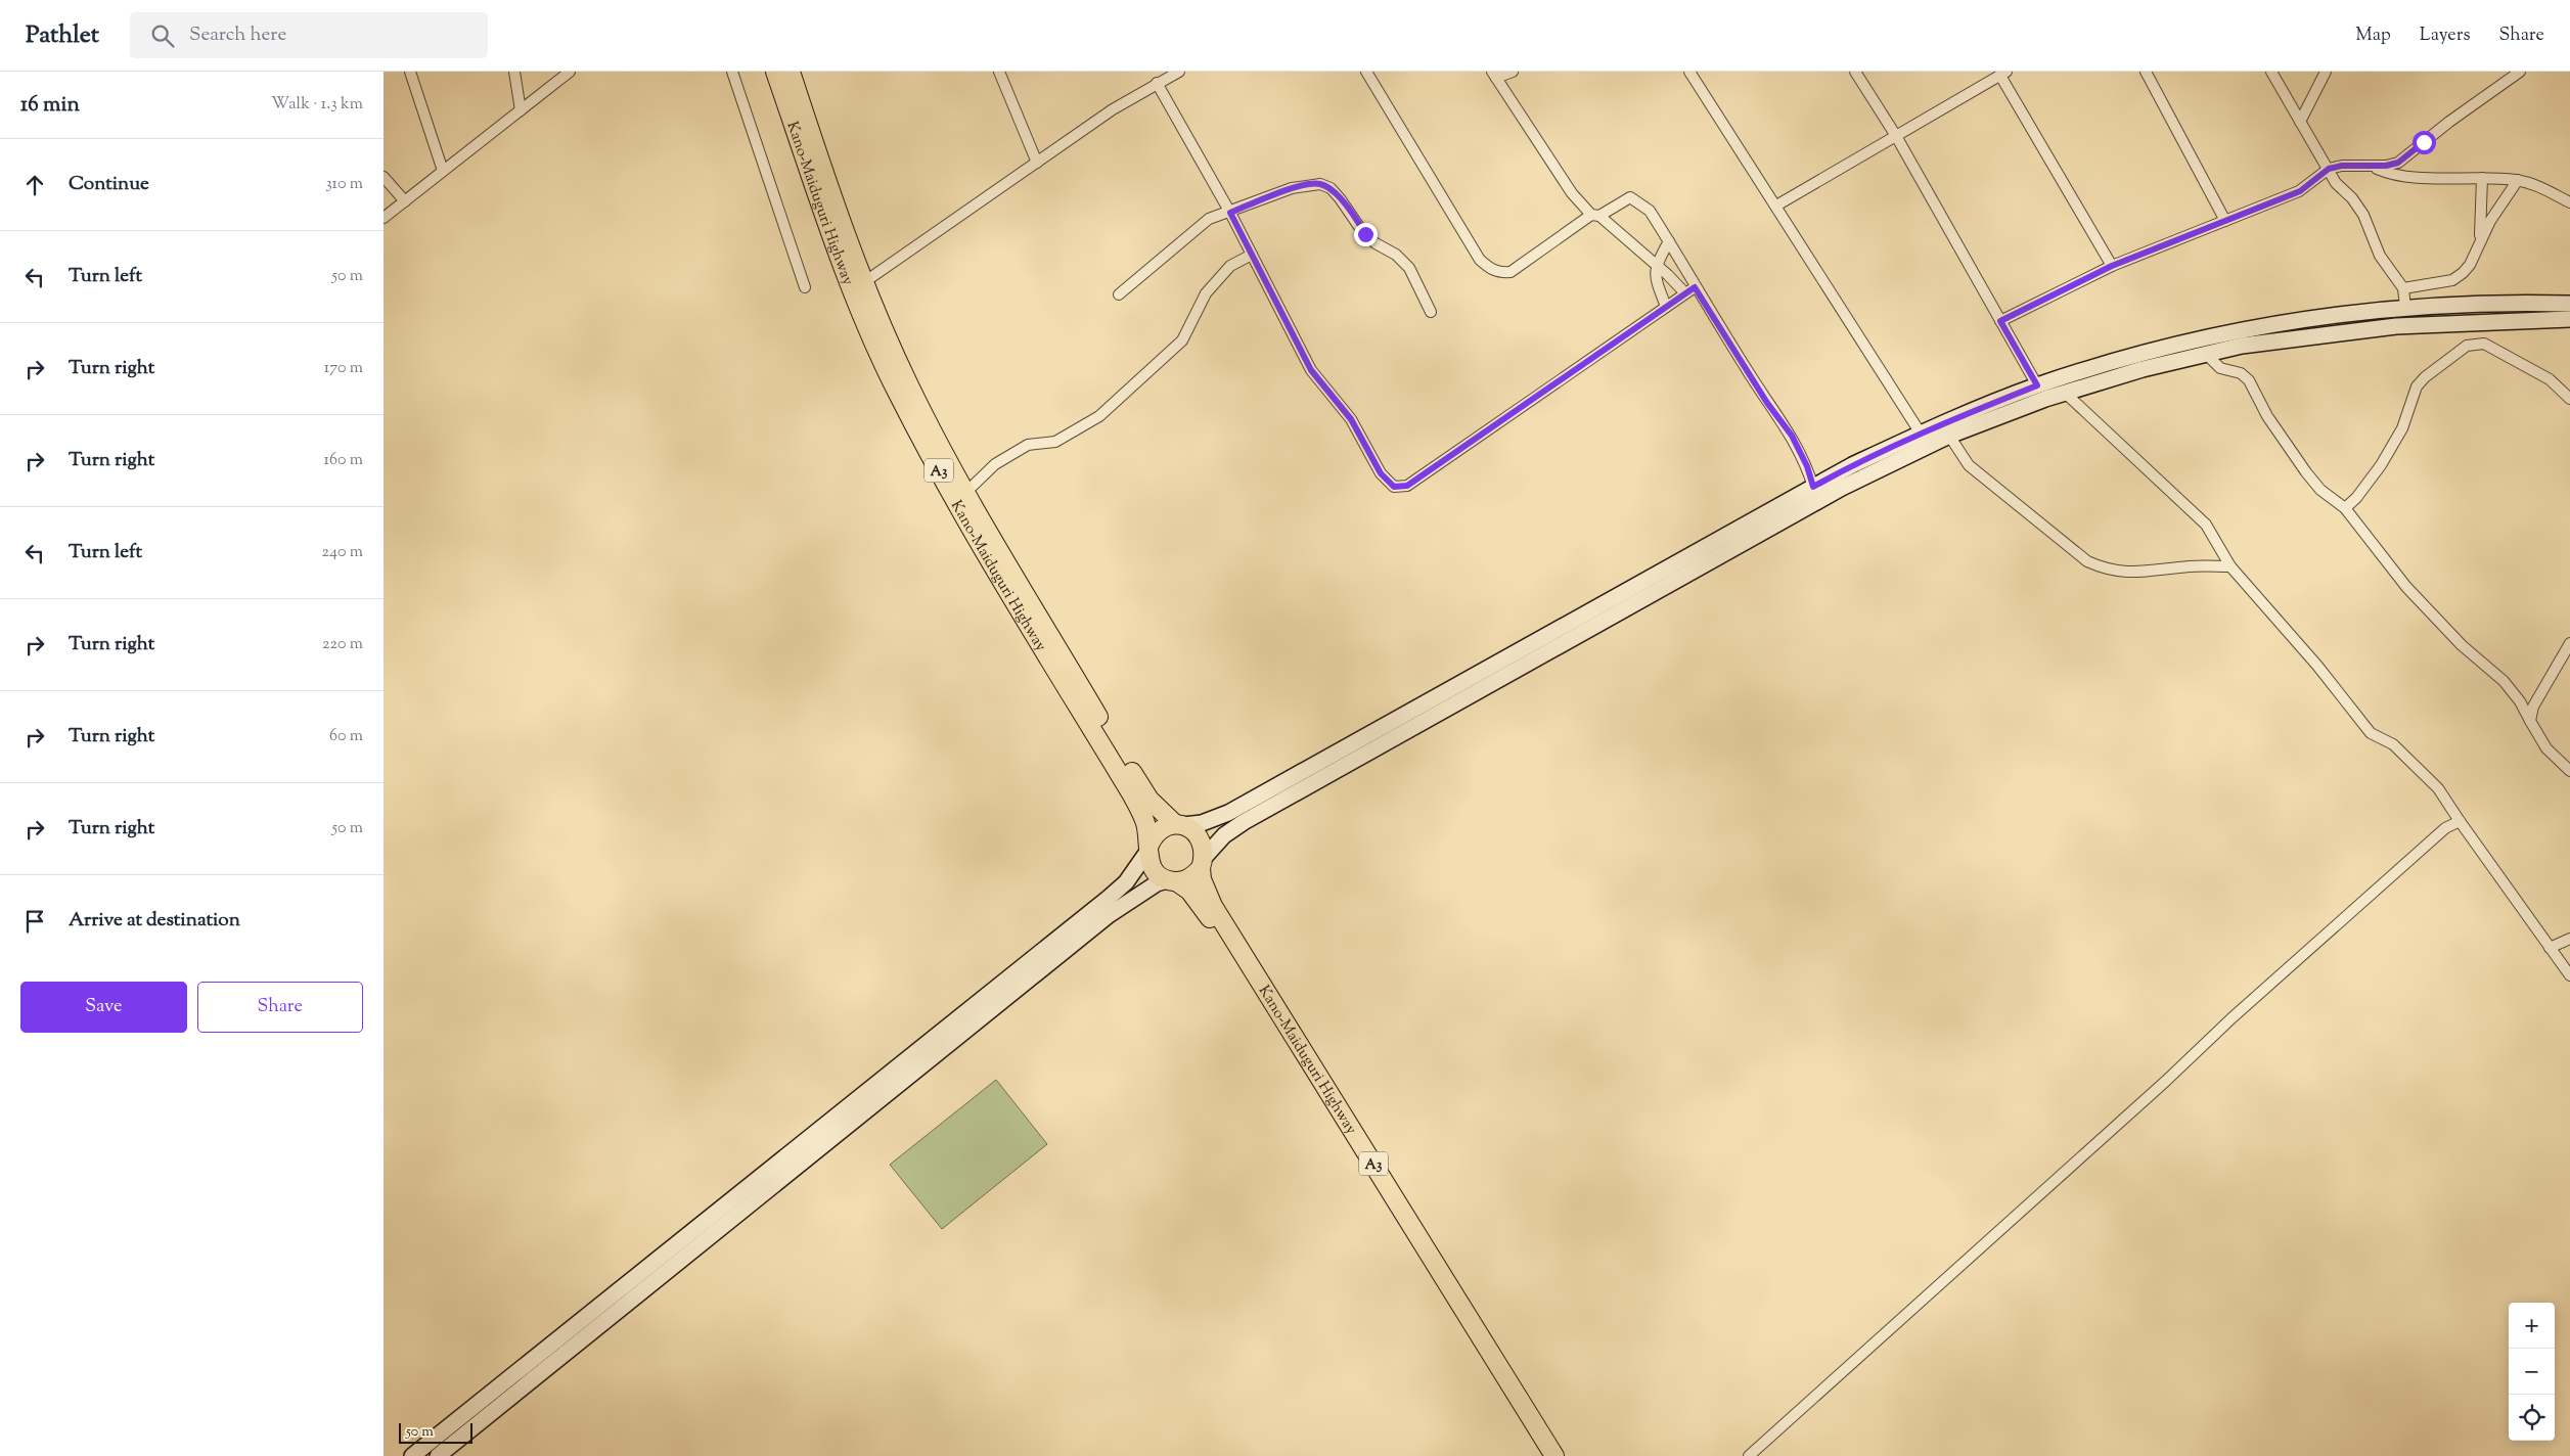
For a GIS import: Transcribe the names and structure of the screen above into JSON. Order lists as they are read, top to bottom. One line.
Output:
{"streets":{"highway":["Kano-Maiduguri Highway","A3"]},"crossings":[["Kano-Maiduguri Highway","A3"]],"scale_bar":"50 m","page":{"header":"Pathlet","search":"Search here","nav":["Map","Layers","Share"],"heading":["16 min","Walk · 1.3 km"],"list":[["Continue","310 m"],["Turn left","50 m"],["Turn right","170 m"],["Turn right","160 m"],["Turn left","240 m"],["Turn right","220 m"],["Turn right","60 m"],["Turn right","50 m"],"Arrive at destination"],"buttons":["Save","Share"],"map_buttons":["+","−"],"scale":"50 m"}}
